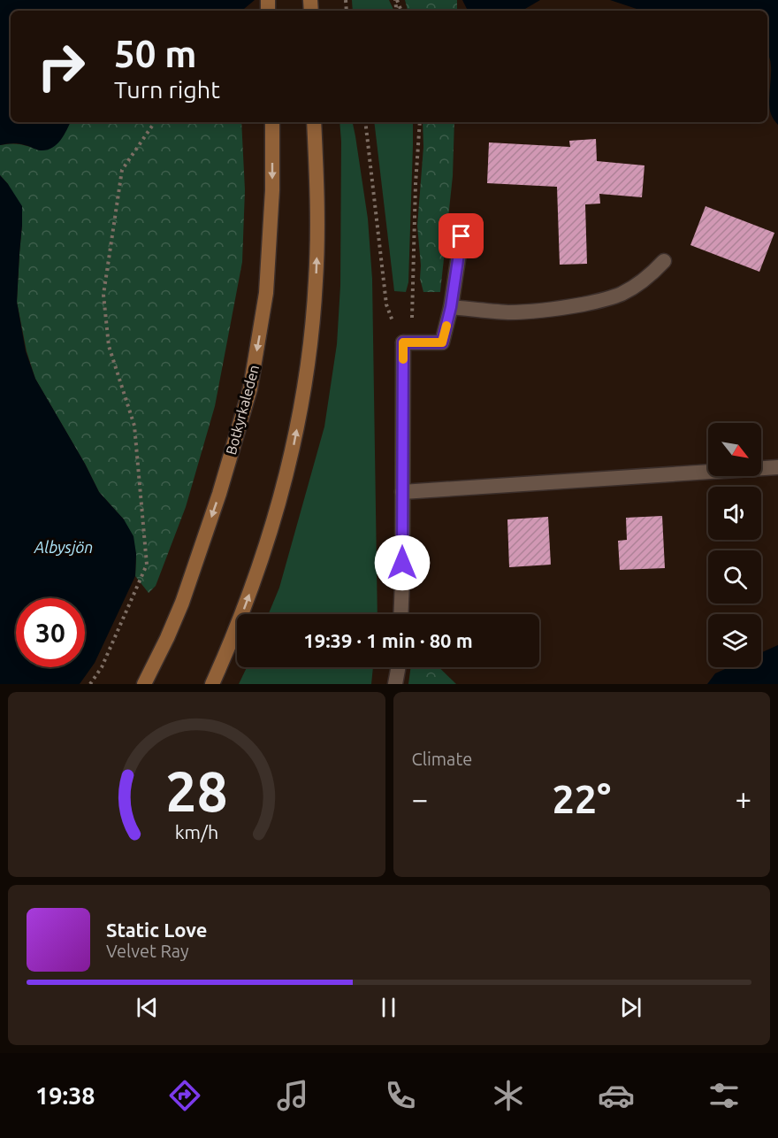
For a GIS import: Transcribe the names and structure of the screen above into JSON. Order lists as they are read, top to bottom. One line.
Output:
{"streets":{"main road":["Botkyrkaleden"]},"water":["Albysjön"],"north":"bottom right","page":{"turn":["50 m","Turn right"],"limit":"30","trip":"19:39 · 1 min · 80 m","tile":"Climate","heat":["−","22°","+"],"song":["Static Love","Velvet Ray"],"tabs":"19:38","gauge":["28","km/h"]}}
